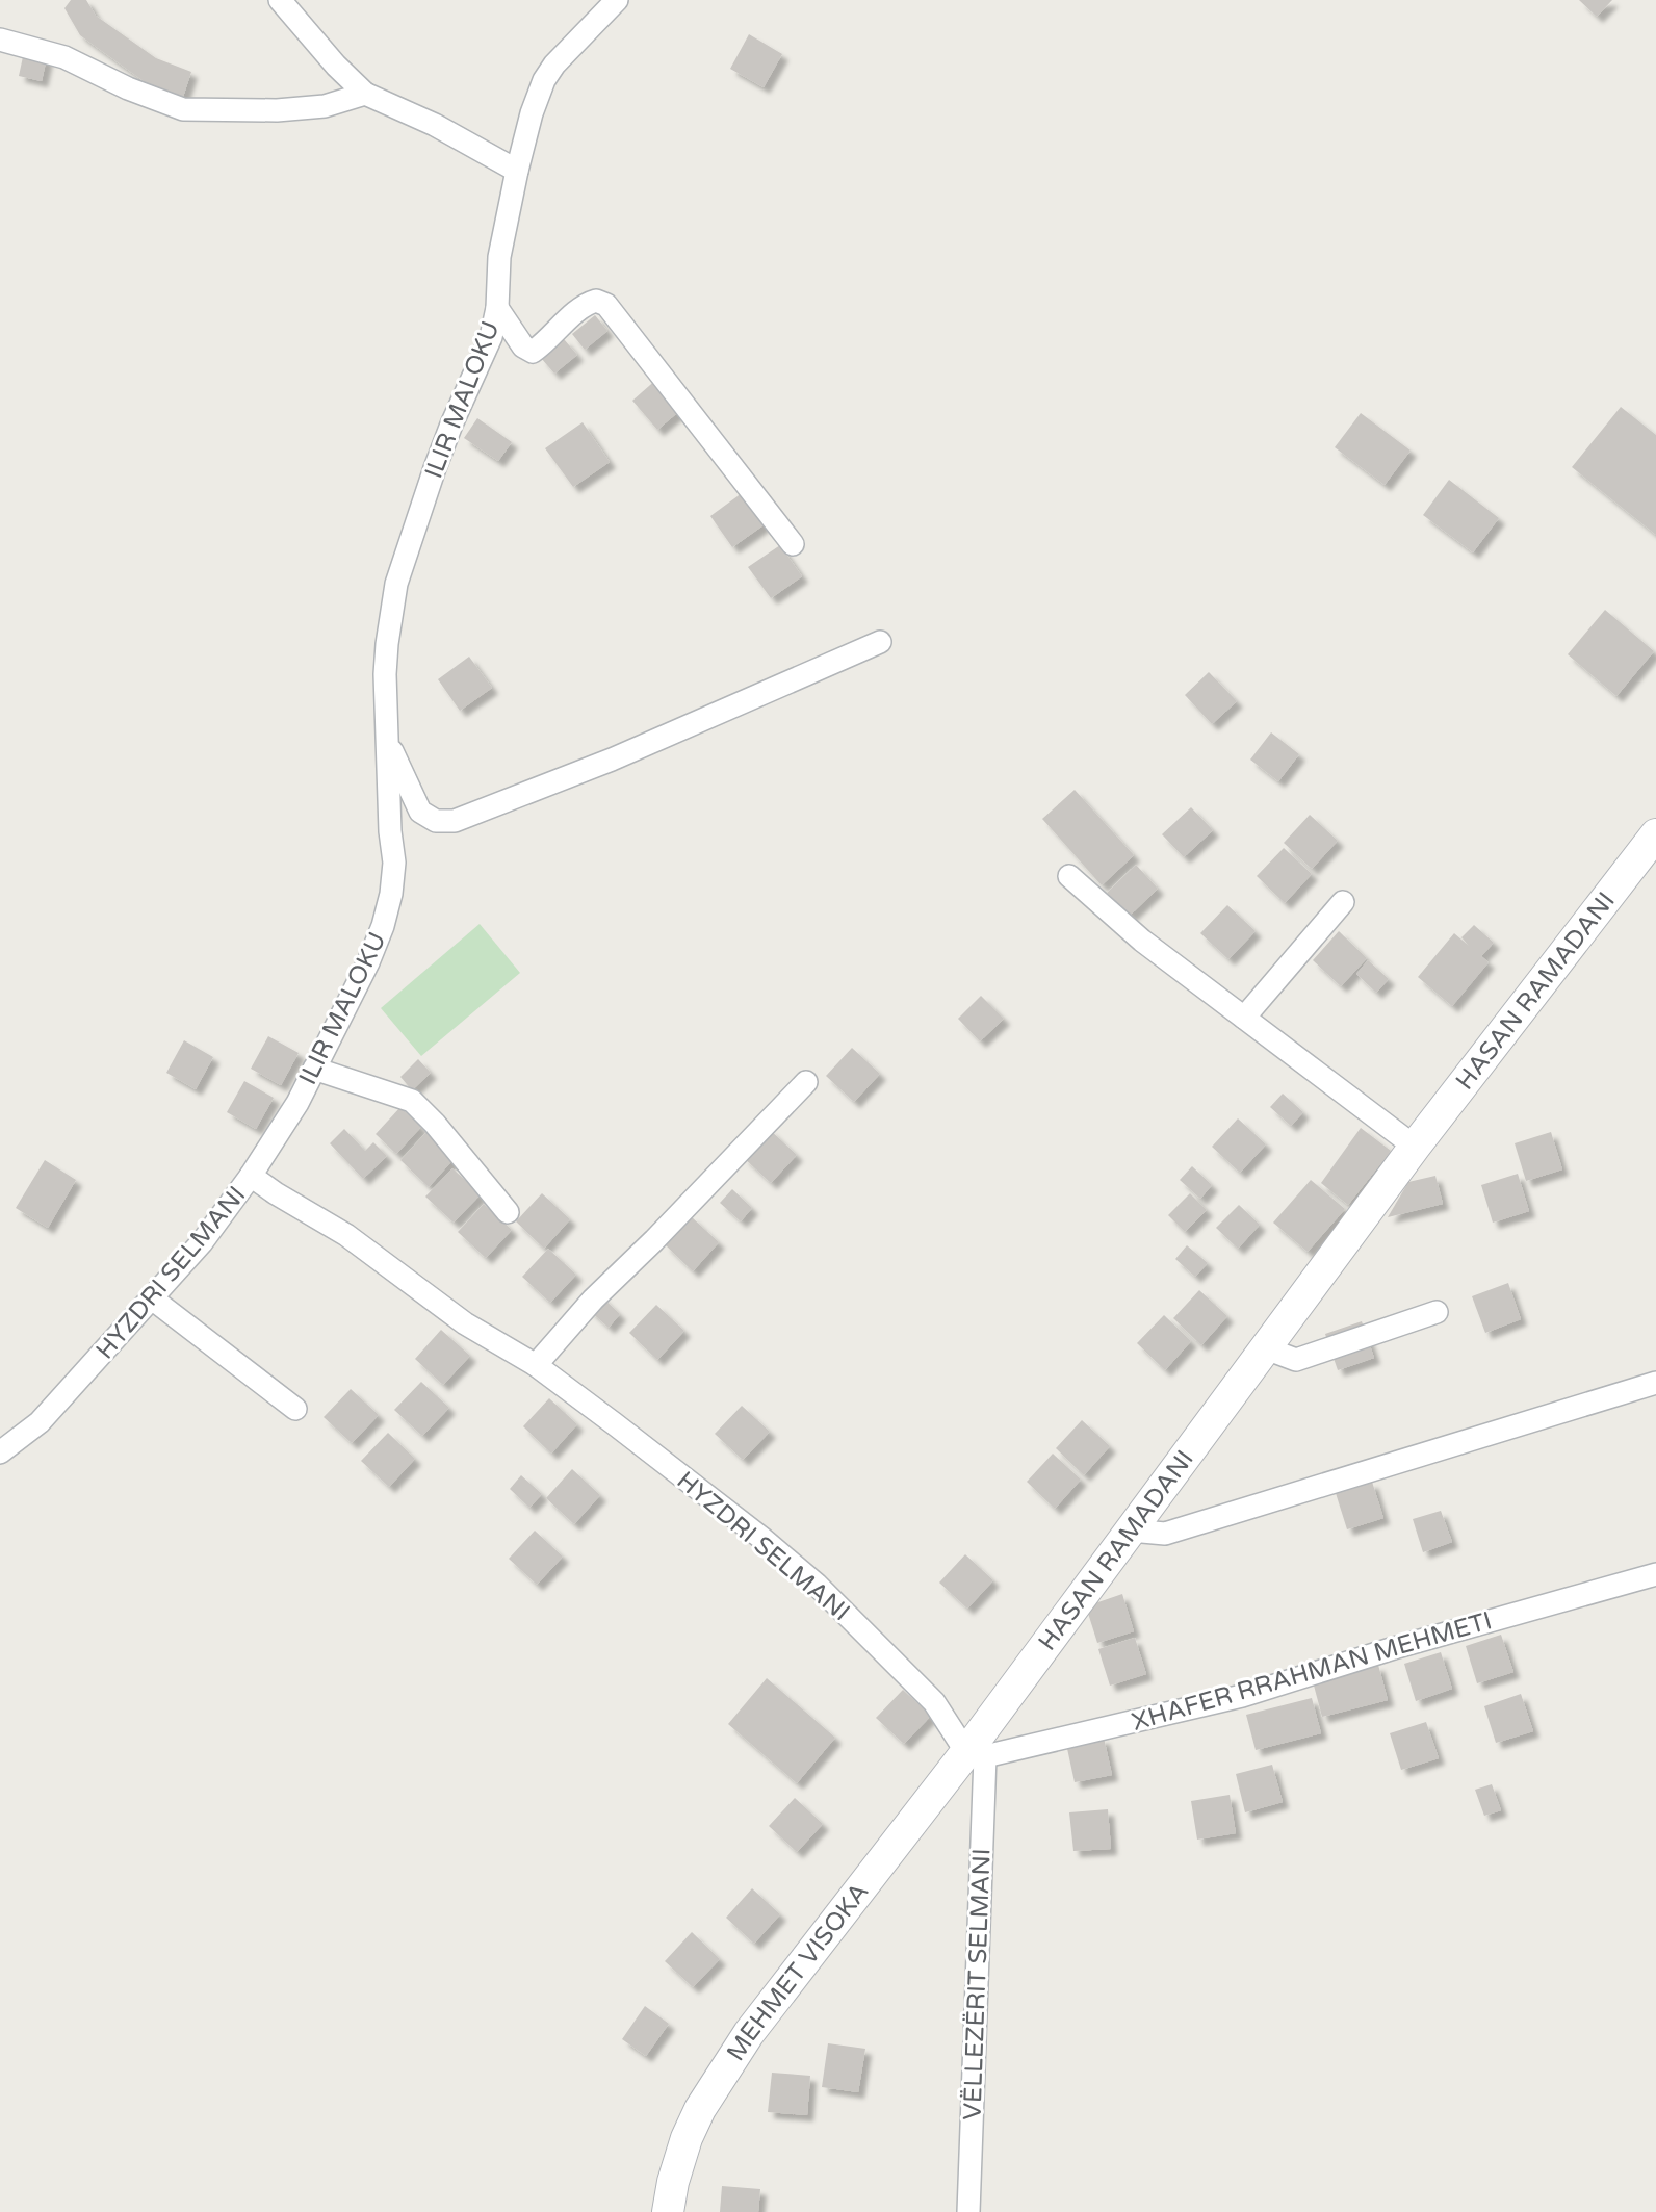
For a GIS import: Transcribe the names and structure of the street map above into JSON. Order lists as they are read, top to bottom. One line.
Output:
{"streets":{"main road":["HASAN RAMADANI","MEHMET VISOKA"],"street":["ILIR MALOKU","HYZDRI SELMANI","XHAFER RRAHMAN MEHMETI","VËLLEZËRIT SELMANI"]},"crossings":[["ILIR MALOKU","HYZDRI SELMANI"],["HASAN RAMADANI","HYZDRI SELMANI"],["HASAN RAMADANI","XHAFER RRAHMAN MEHMETI"],["HASAN RAMADANI","MEHMET VISOKA"],["HASAN RAMADANI","VËLLEZËRIT SELMANI"],["HYZDRI SELMANI","XHAFER RRAHMAN MEHMETI"],["HYZDRI SELMANI","MEHMET VISOKA"],["HYZDRI SELMANI","VËLLEZËRIT SELMANI"],["XHAFER RRAHMAN MEHMETI","MEHMET VISOKA"],["XHAFER RRAHMAN MEHMETI","VËLLEZËRIT SELMANI"],["MEHMET VISOKA","VËLLEZËRIT SELMANI"]]}
